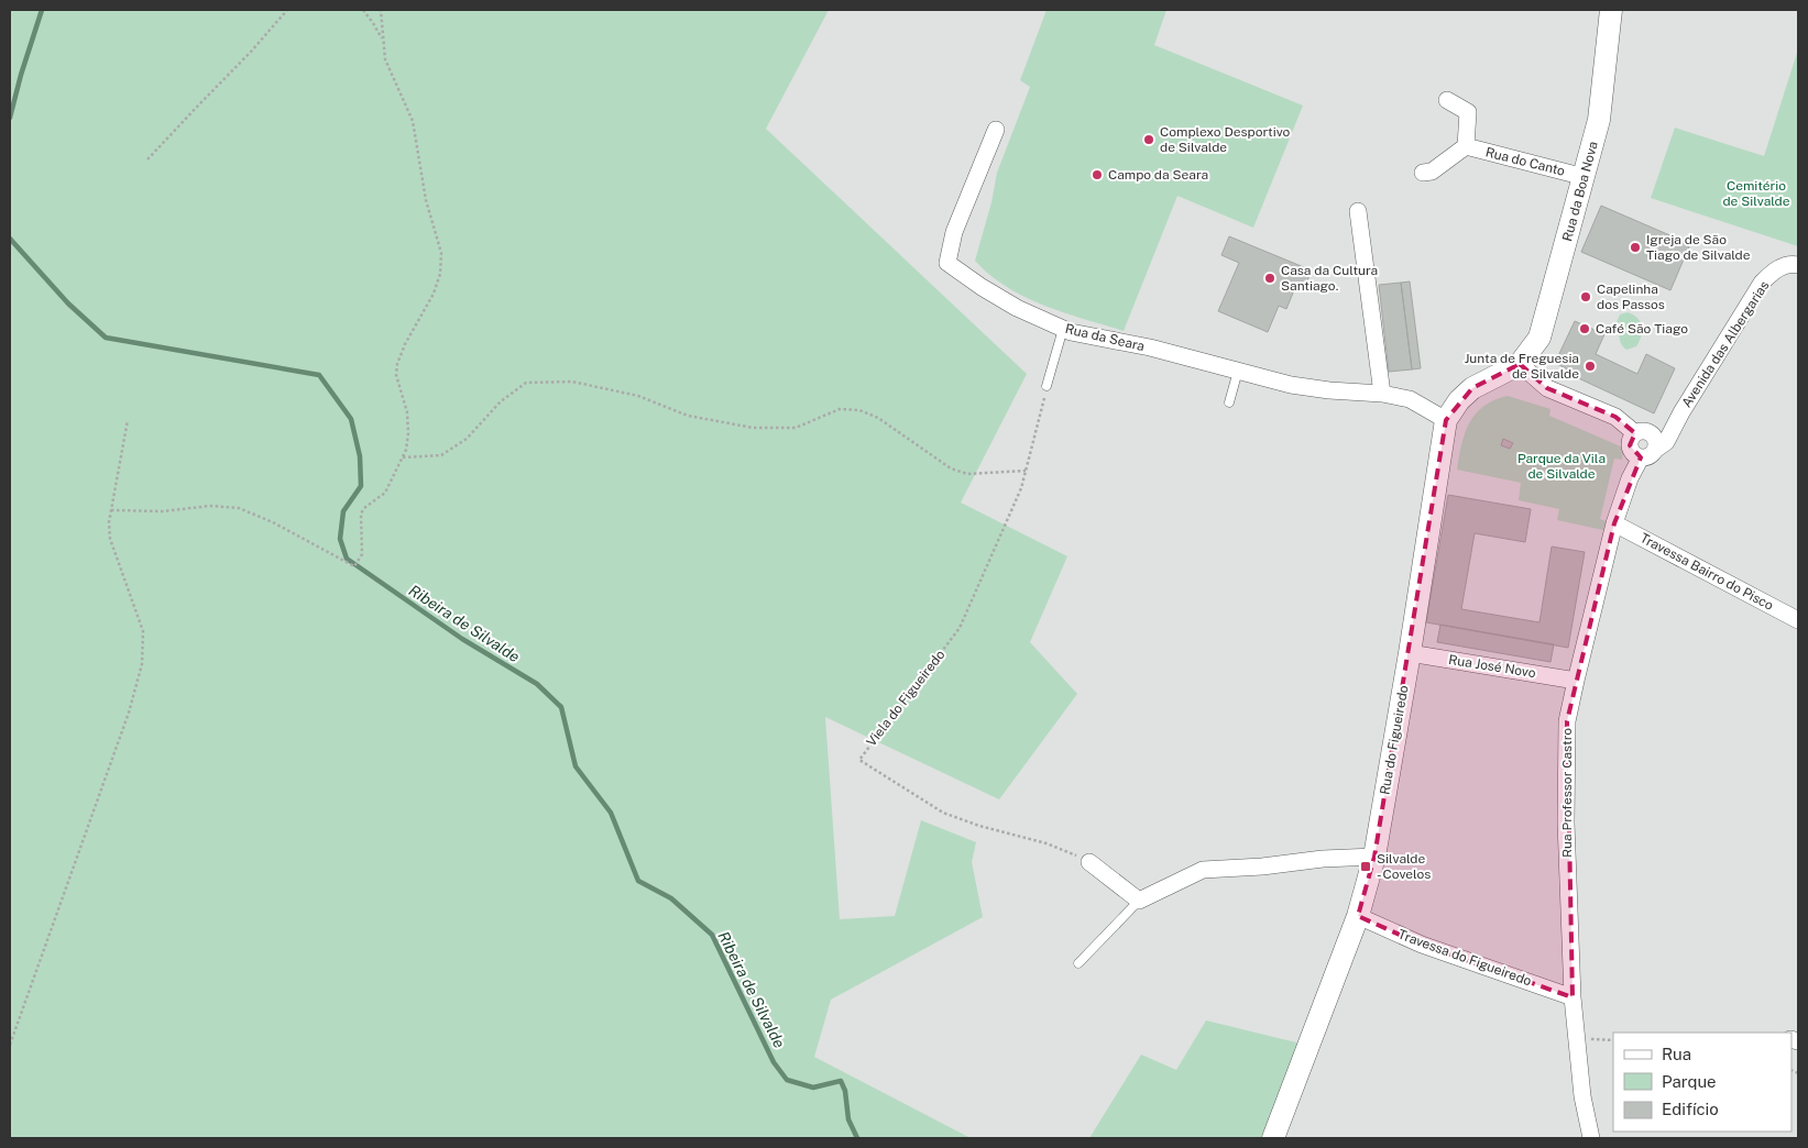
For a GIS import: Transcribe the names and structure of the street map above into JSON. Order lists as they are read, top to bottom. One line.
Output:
{"streets":{"main road":["Rua da Boa Nova","Rua do Figueiredo"],"street":["Rua do Canto","Rua da Seara","Avenida das Albergarias","Travessa Bairro do Pisco","Rua José Novo","Rua Professor Castro","Travessa do Figueiredo"],"path":["Viela do Figueiredo"]},"crossings":[["Rua do Canto","Rua da Boa Nova"],["Rua da Boa Nova","Rua do Figueiredo"],["Rua da Seara","Rua do Figueiredo"],["Avenida das Albergarias","Rua Professor Castro"],["Travessa Bairro do Pisco","Rua Professor Castro"],["Rua José Novo","Rua do Figueiredo"],["Rua José Novo","Rua Professor Castro"],["Rua do Figueiredo","Travessa do Figueiredo"],["Rua Professor Castro","Travessa do Figueiredo"]],"water":["Ribeira de Silvalde"],"parks":["Cemitério de Silvalde","Parque da Vila de Silvalde"],"places":{"other":["Complexo Desportivo de Silvalde","Campo da Seara","Igreja de São Tiago de Silvalde","Casa da Cultura Santiago.","Capelinha dos Passos","Café São Tiago","Junta de Freguesia de Silvalde"],"transit":["Silvalde - Covelos"]},"legend":["Rua","Parque","Edifício"]}
